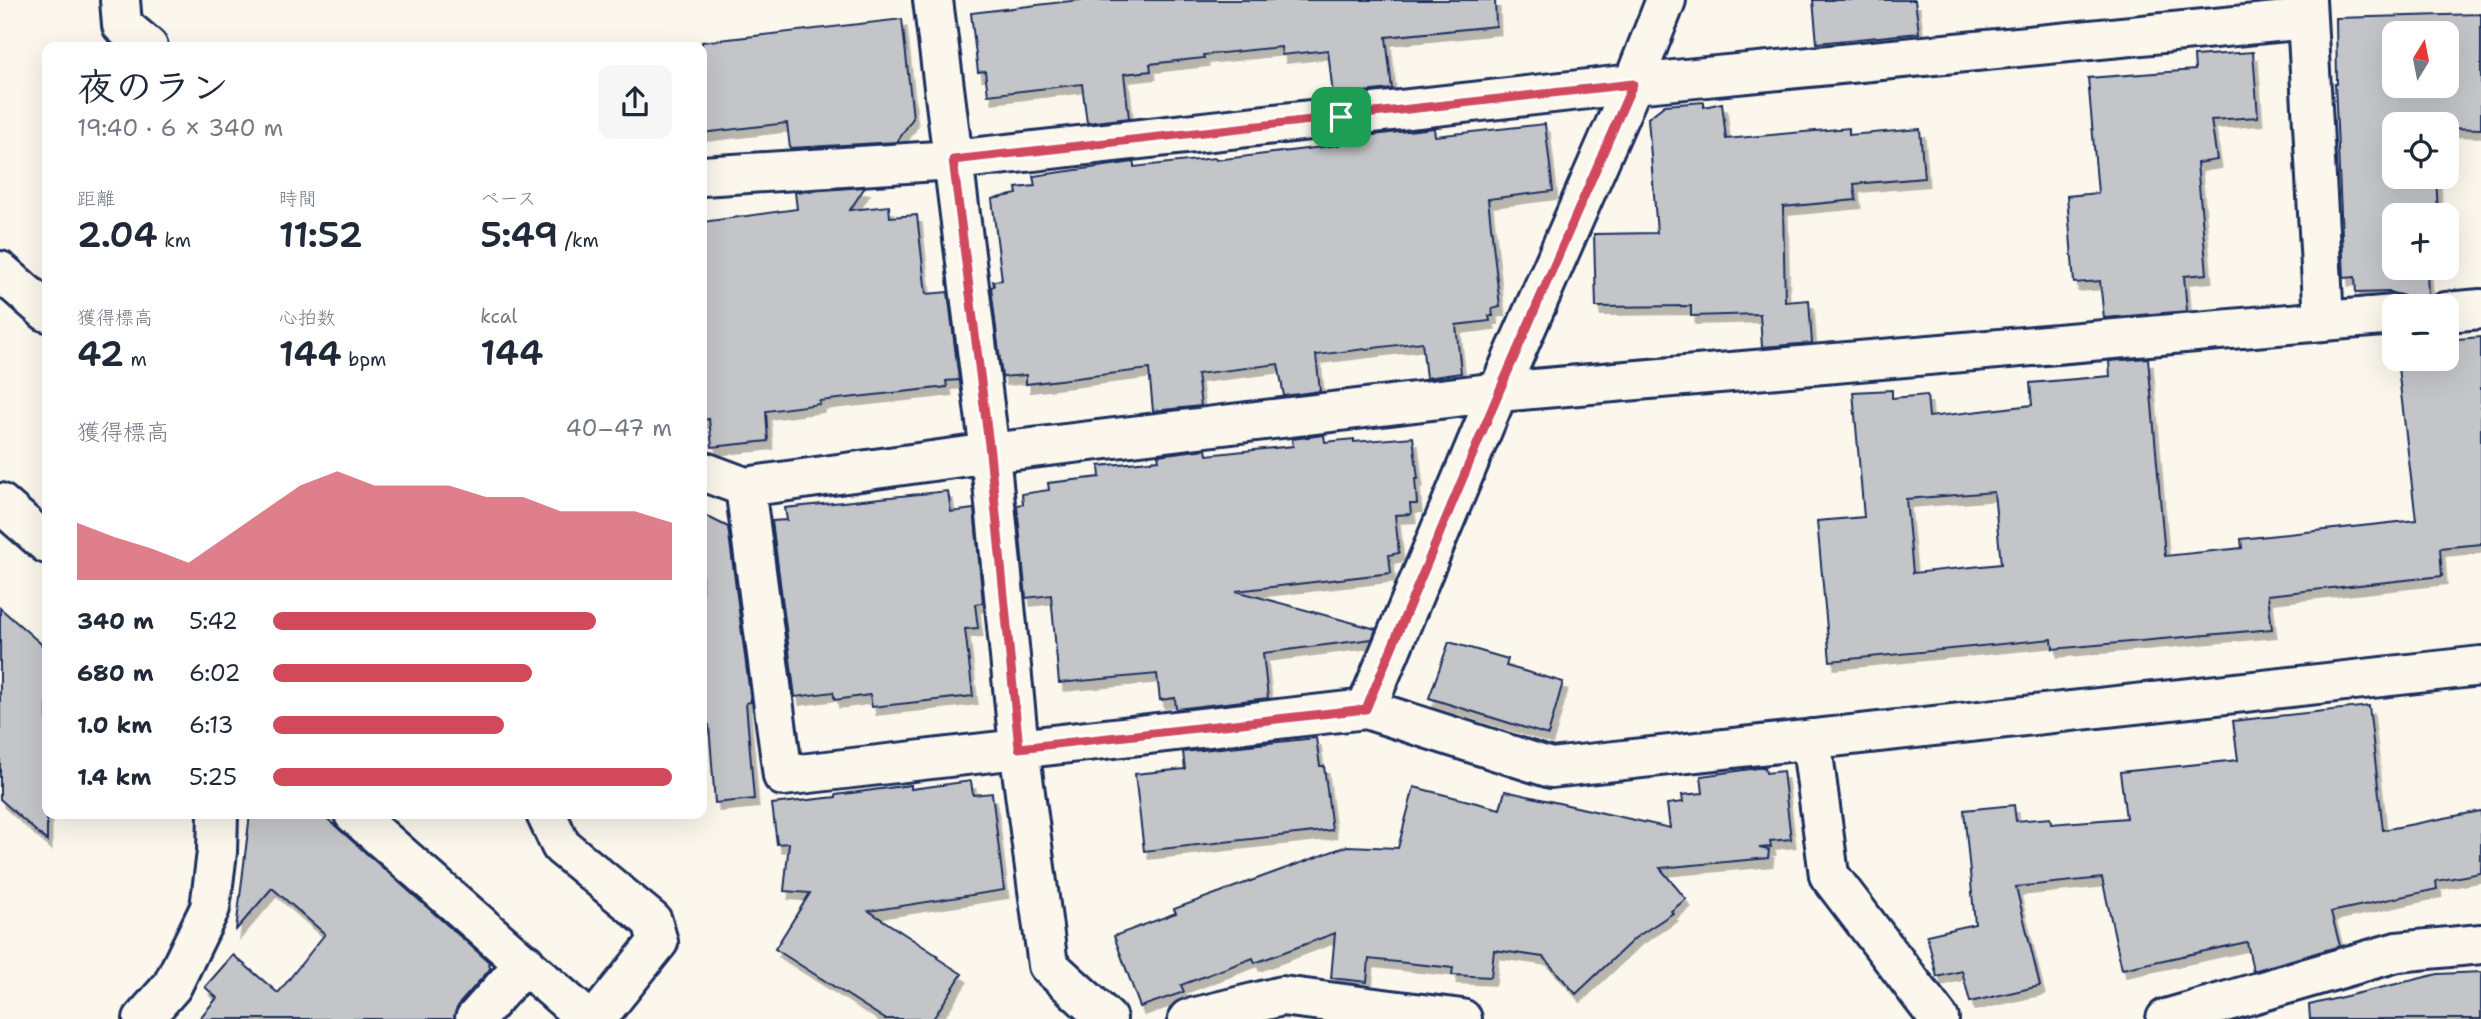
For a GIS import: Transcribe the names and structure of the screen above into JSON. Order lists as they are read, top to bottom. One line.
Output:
{"north":"top","page":{"map_buttons":["+","−"],"heading":["夜のラン","19:40 · 6 × 340 m"],"stats":[["距離","2.04 km"],["時間","11:52"],["ペース","5:49 /km"],["獲得標高","42 m"],["心拍数","144 bpm"],["kcal","144"]],"chart":["獲得標高","40–47 m"],"list":[{"name":"340 m","note":"5:42"},{"name":"680 m","note":"6:02"},{"name":"1.0 km","note":"6:13"},{"name":"1.4 km","note":"5:25"}]}}
